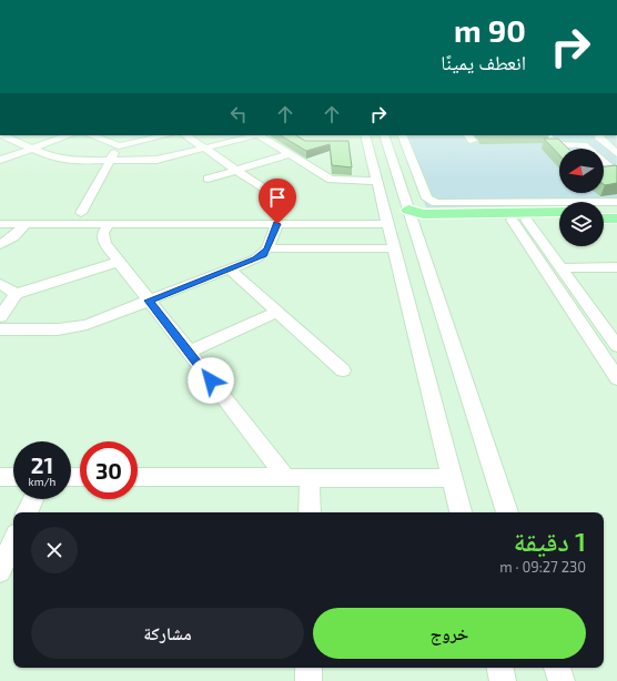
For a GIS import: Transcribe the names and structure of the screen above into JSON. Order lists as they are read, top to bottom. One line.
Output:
{"north":"left","page":{"turn":["90 m","انعطف يمينًا"],"speed":"21 km/h","limit":"30","heading":["1 دقيقة","230 m · 09:27"],"buttons":["خروج","مشاركة"]}}
